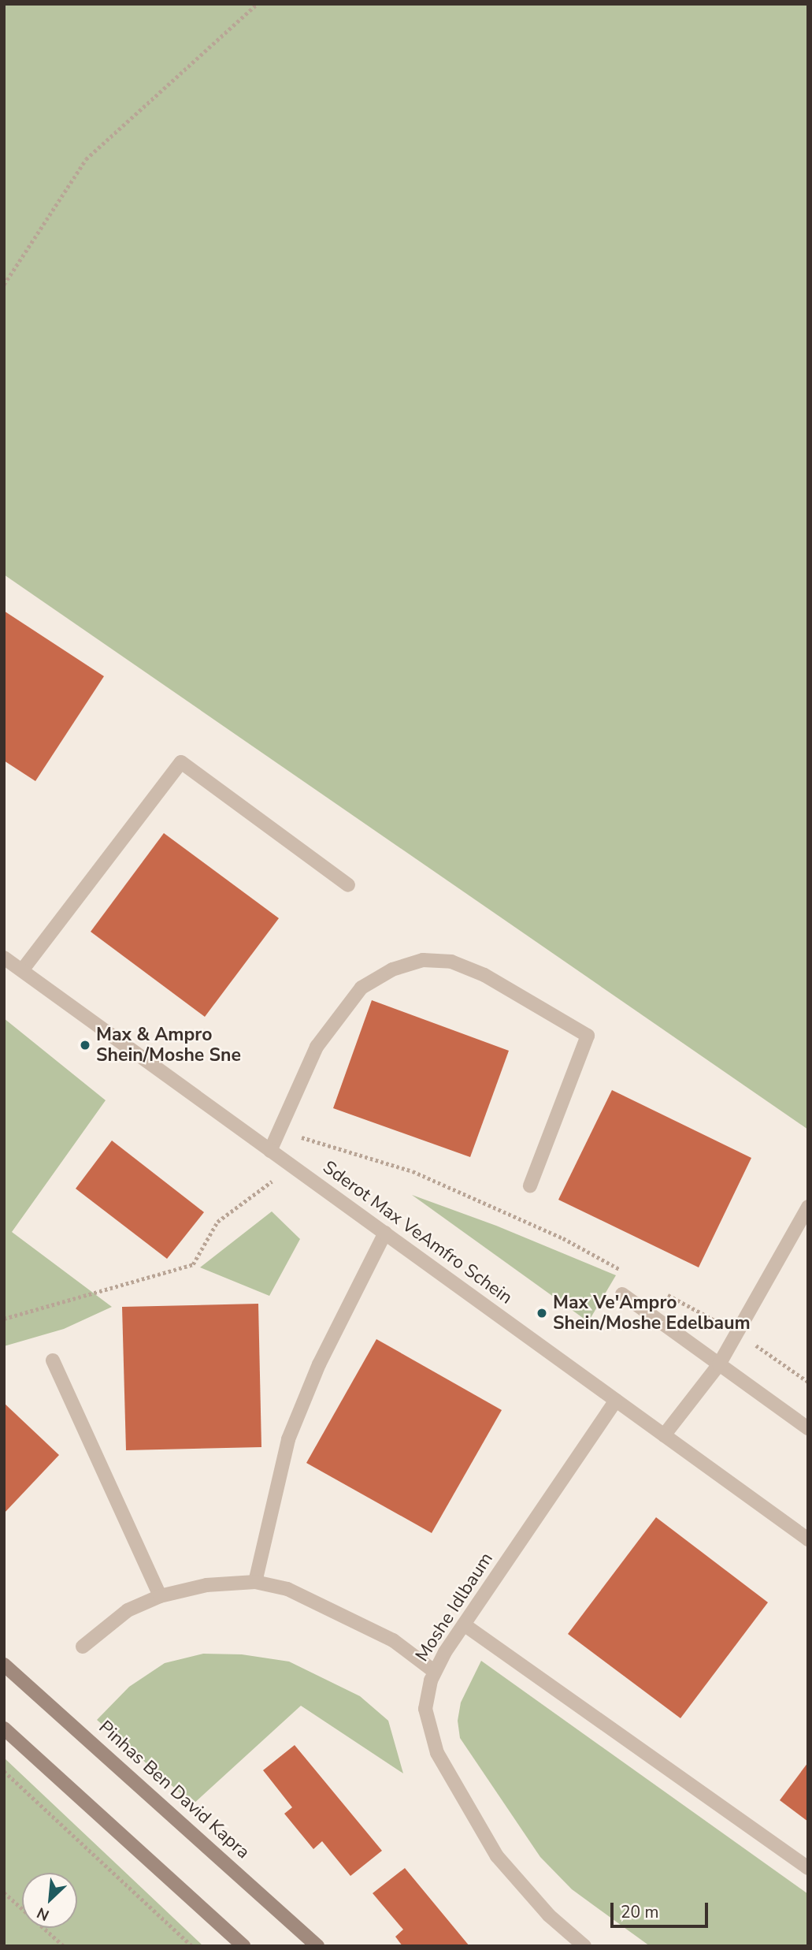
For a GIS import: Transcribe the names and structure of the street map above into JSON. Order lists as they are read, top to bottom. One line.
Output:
{"streets":{"main road":["Pinhas Ben David Kapra"],"street":["Sderot Max VeAmfro Schein","Moshe Idlbaum"]},"crossings":[["Sderot Max VeAmfro Schein","Moshe Idlbaum"]],"places":["Max & Ampro Shein/Moshe Sne","Max Ve'Ampro Shein/Moshe Edelbaum"],"scale_bar":"20 m","north":"bottom left"}
